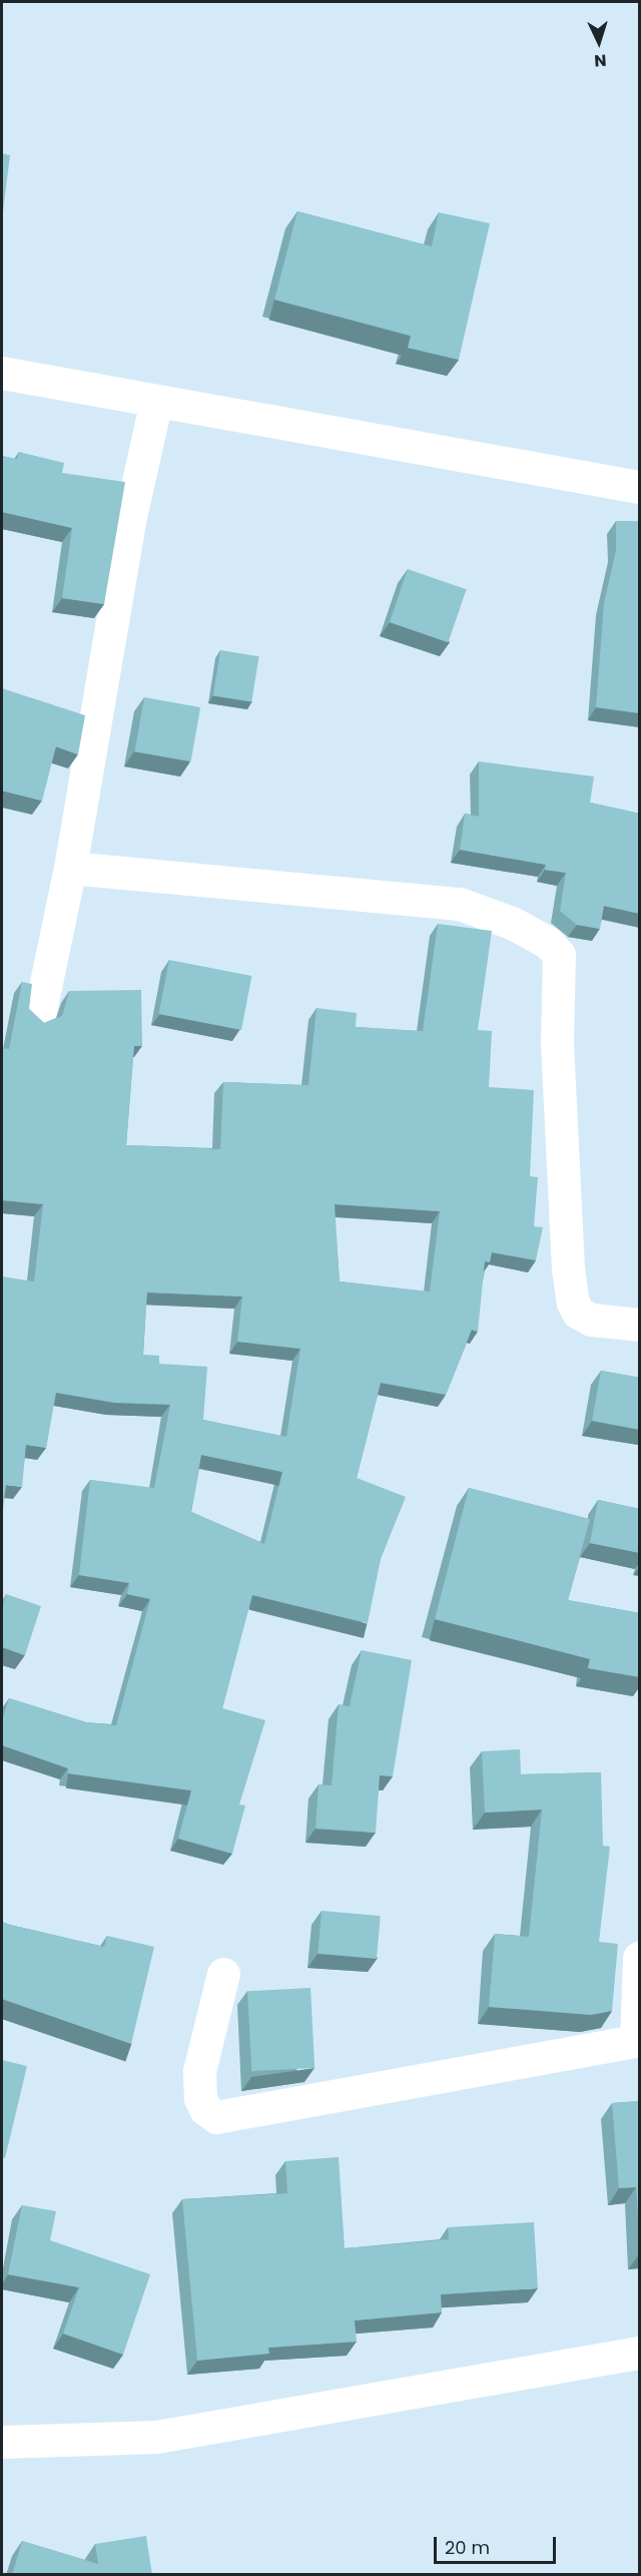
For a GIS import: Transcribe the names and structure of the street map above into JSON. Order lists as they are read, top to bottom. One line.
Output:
{"scale_bar":"20 m","north":"bottom"}
